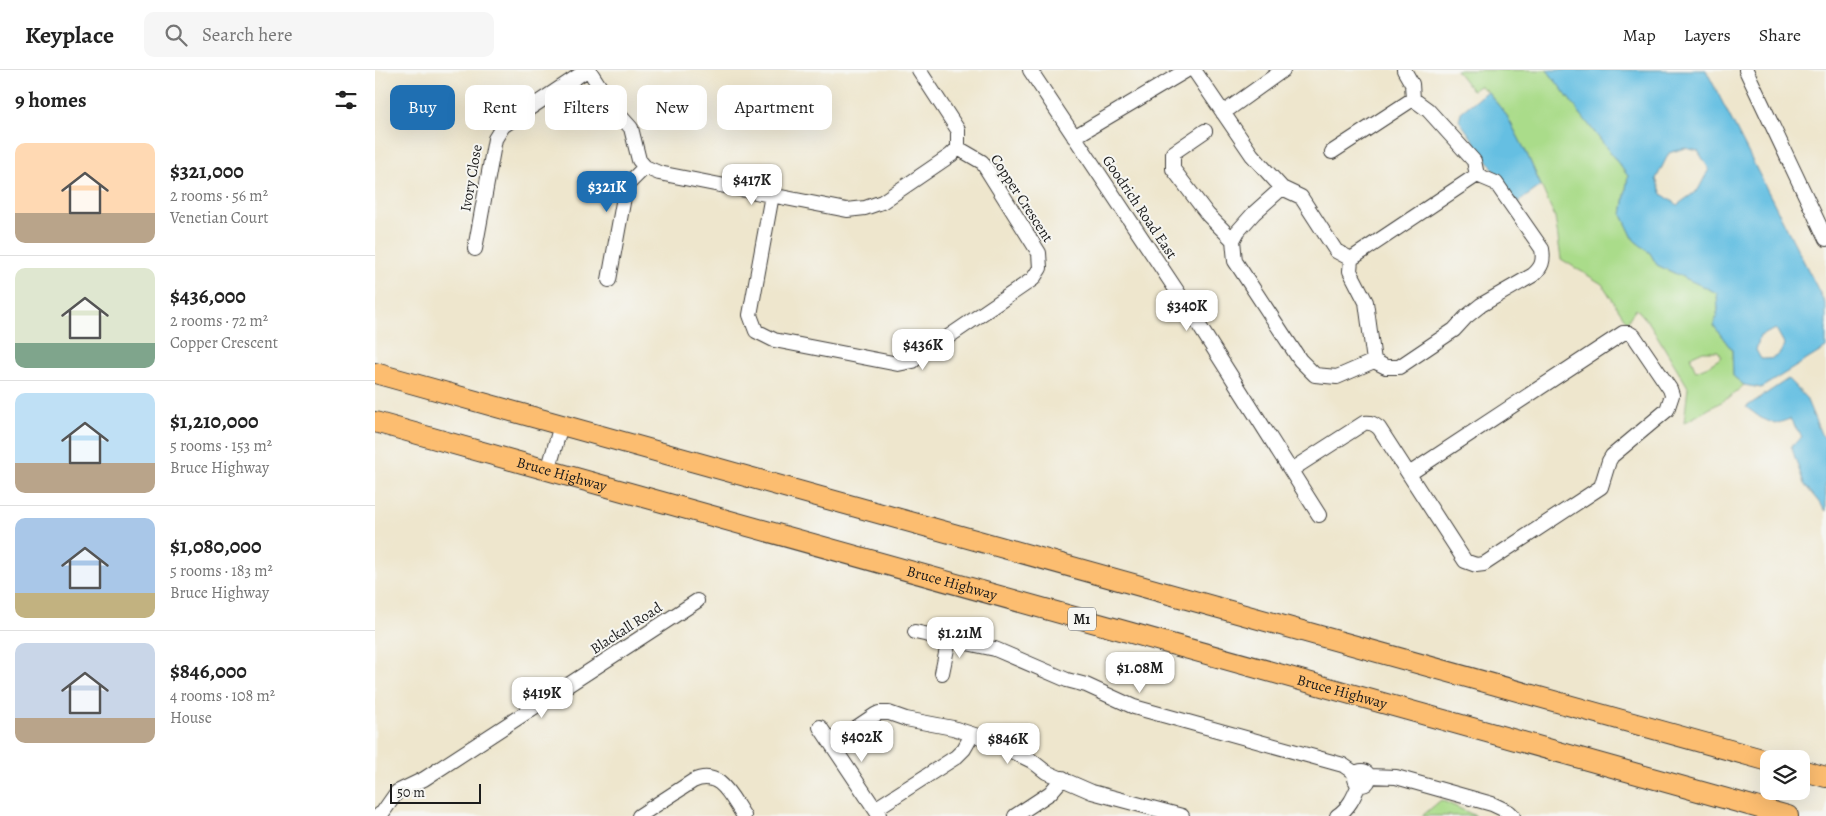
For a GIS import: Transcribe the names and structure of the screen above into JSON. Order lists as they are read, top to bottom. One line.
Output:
{"streets":{"highway":["Bruce Highway","M1"],"street":["Ivory Close","Copper Crescent","Goodrich Road East","Blackall Road"]},"scale_bar":"50 m","page":{"header":"Keyplace","search":"Search here","nav":["Map","Layers","Share"],"heading":"9 homes","chip":["Buy","Rent","Filters","New","Apartment"],"list":[{"name":"$321,000","note":"2 rooms · 56 m² · Venetian Court"},{"name":"$436,000","note":"2 rooms · 72 m² · Copper Crescent"},{"name":"$1,210,000","note":"5 rooms · 153 m² · Bruce Highway"},{"name":"$1,080,000","note":"5 rooms · 183 m² · Bruce Highway"},{"name":"$846,000","note":"4 rooms · 108 m² · House"}],"price":["$417K","$321K","$340K","$436K","$1.21M","$1.08M","$419K","$402K","$846K"],"scale":"50 m"}}
